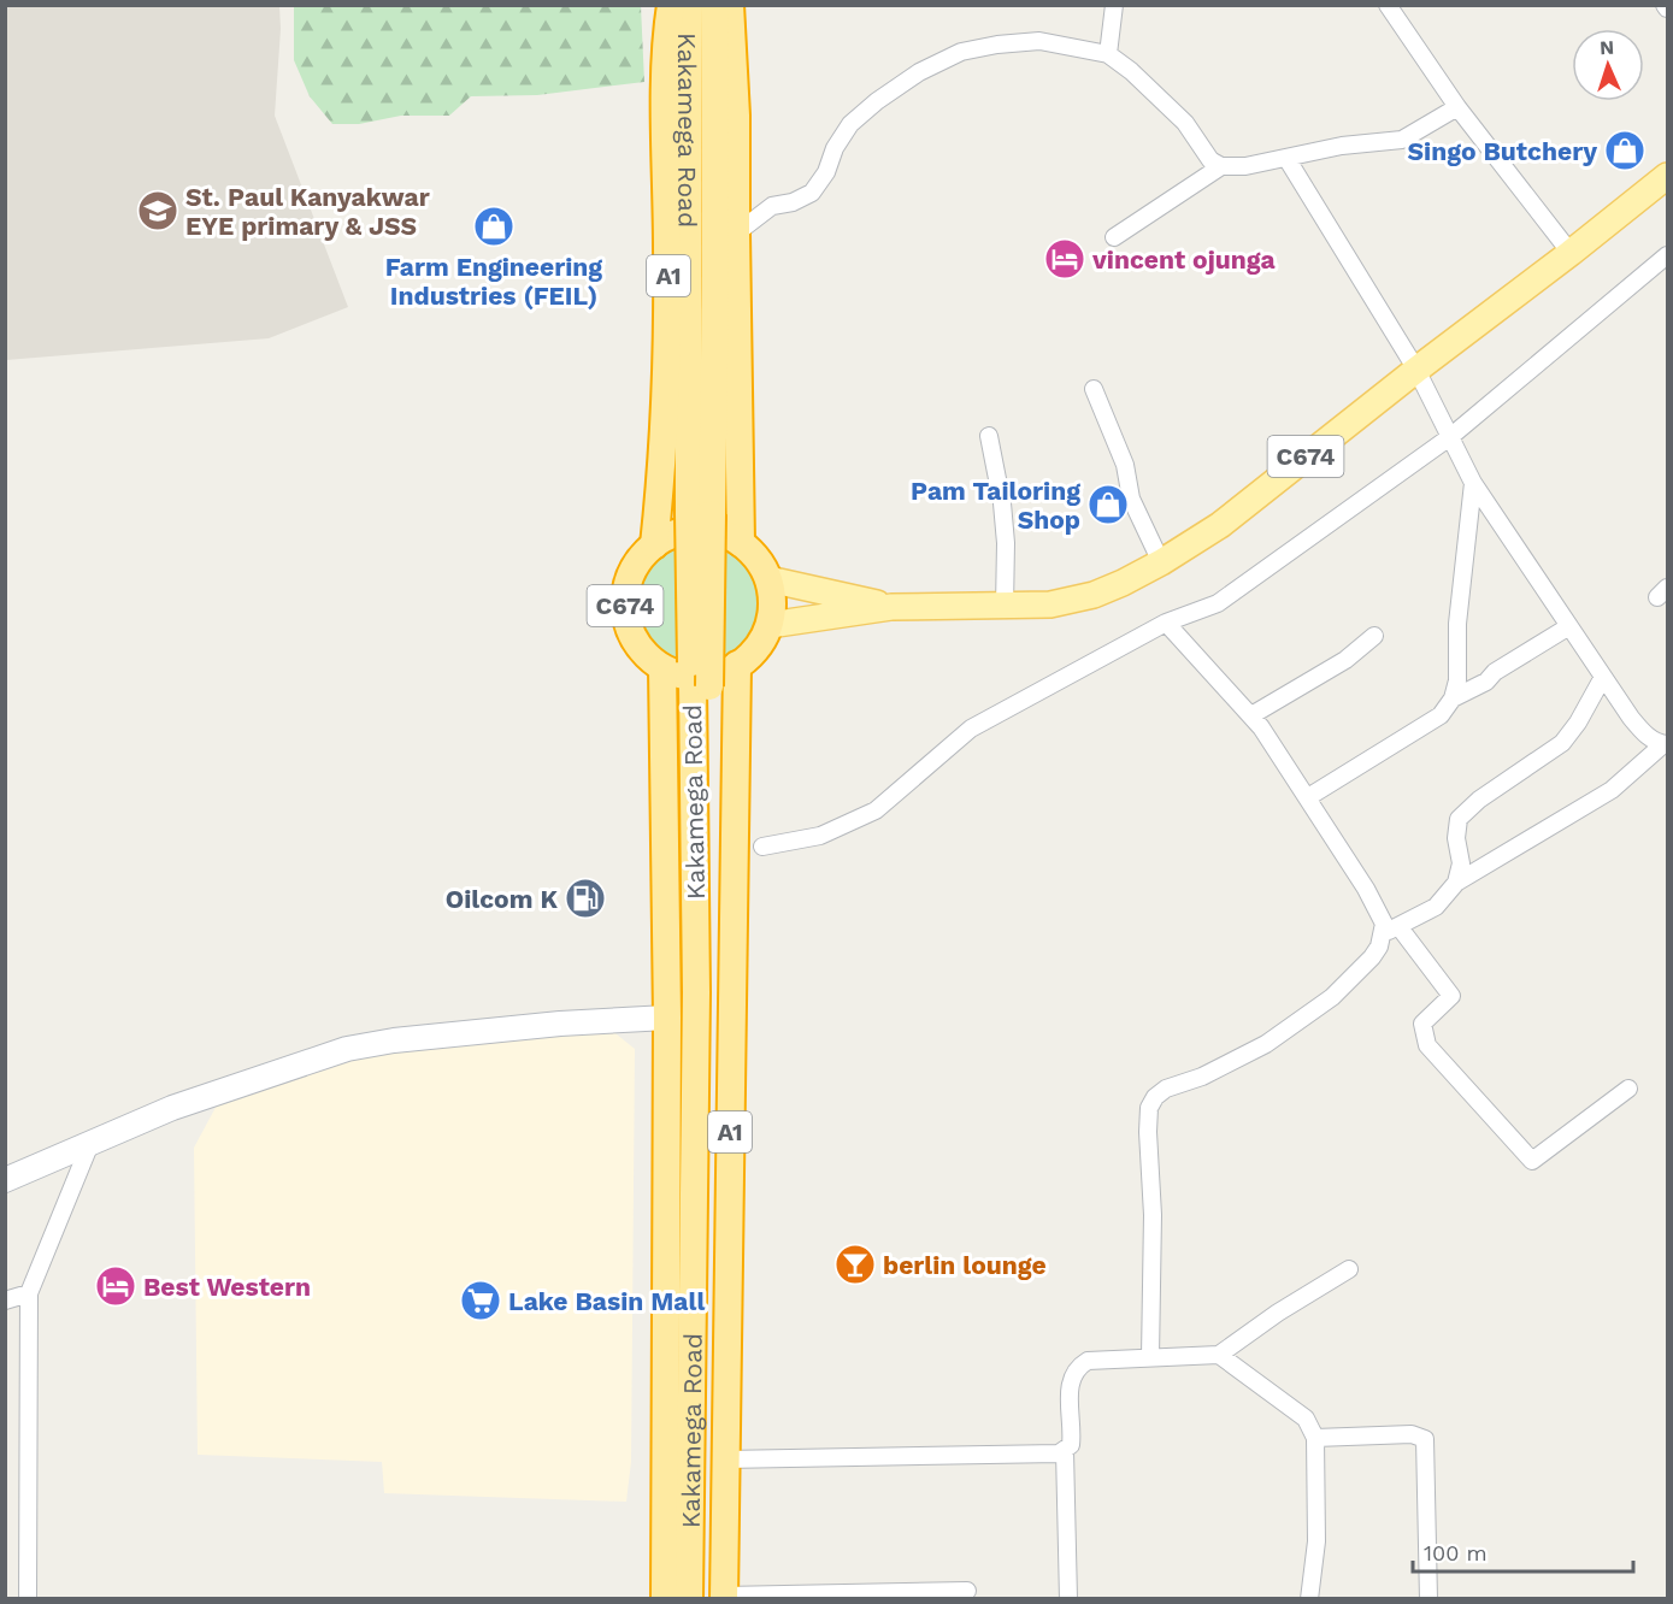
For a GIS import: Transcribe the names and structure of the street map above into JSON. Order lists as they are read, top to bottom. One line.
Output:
{"streets":{"highway":["Kakamega Road","A1","C674"]},"crossings":[["Kakamega Road","A1"],["A1","C674"]],"places":{"shop":["Singo Butchery","Farm Engineering Industries (FEIL)","Pam Tailoring Shop"],"school or university":["St. Paul Kanyakwar EYE primary & JSS"],"hotel":["vincent ojunga","Best Western"],"fuel station":["Oilcom K"],"bar":["berlin lounge"],"supermarket":["Lake Basin Mall"]},"scale_bar":"100 m","north":"top"}
